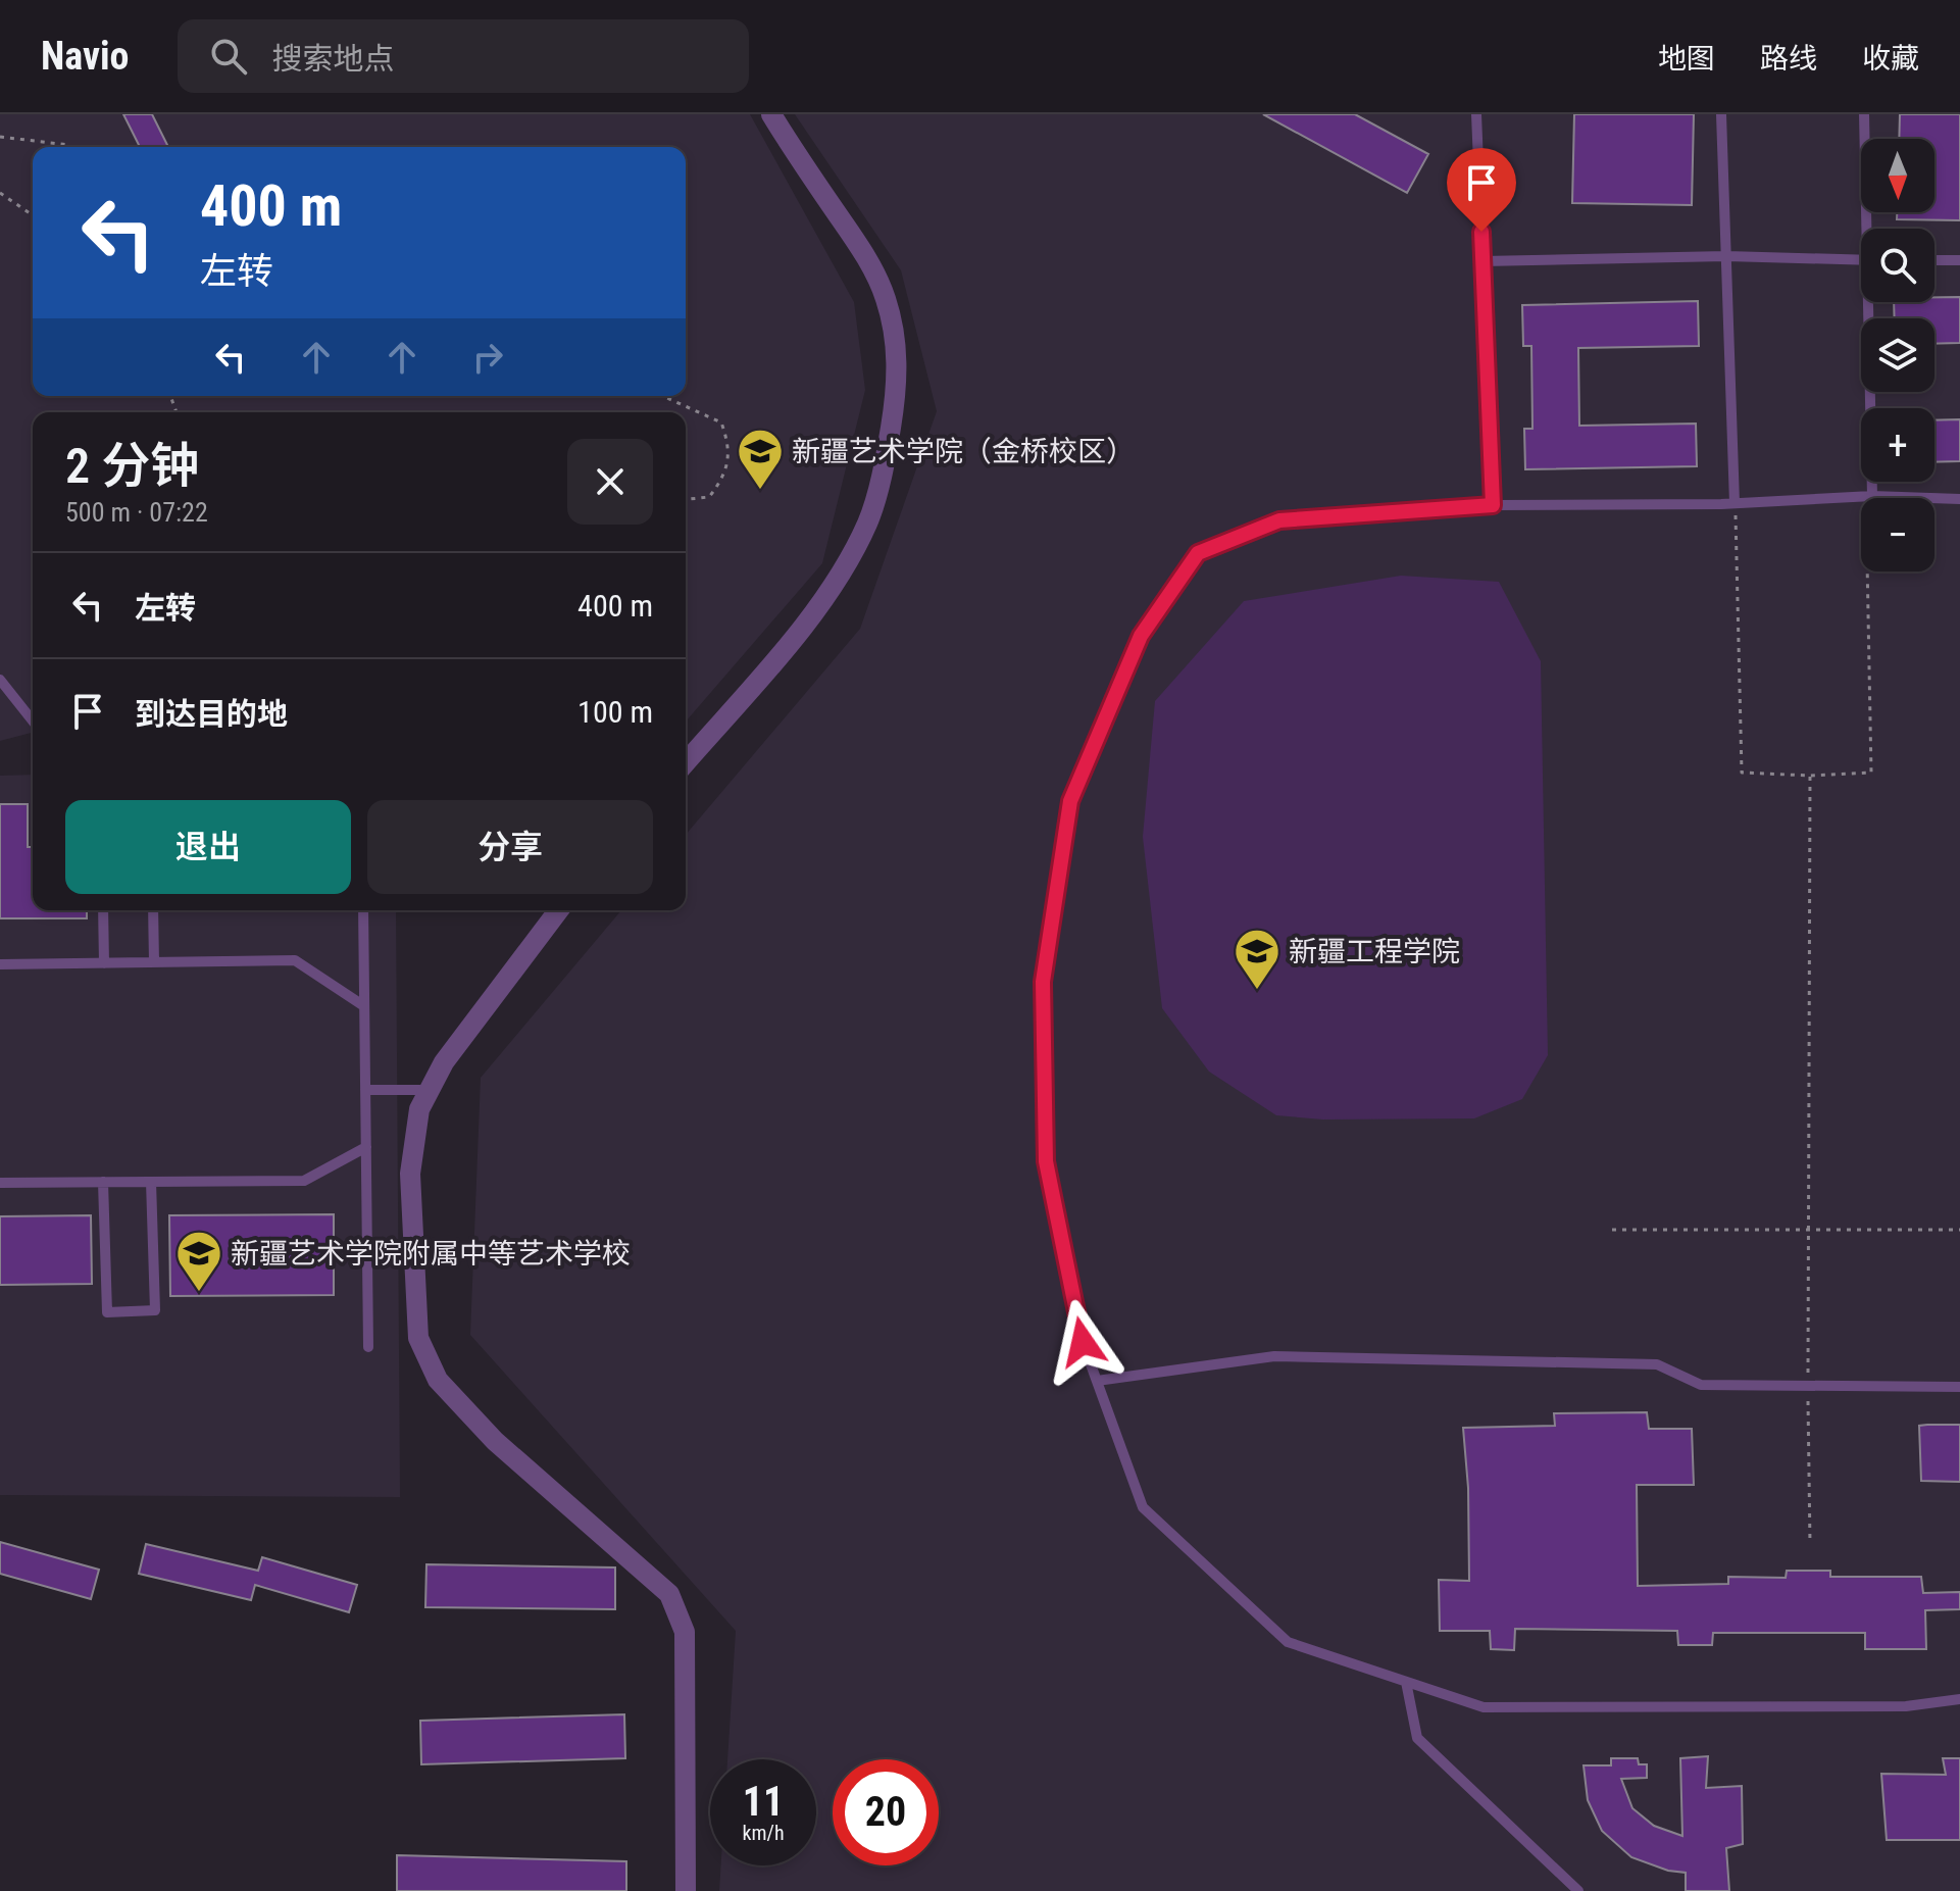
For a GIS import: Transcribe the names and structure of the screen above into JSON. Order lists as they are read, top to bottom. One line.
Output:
{"places":{"school or university":["新疆艺术学院（金桥校区）","新疆工程学院","新疆艺术学院附属中等艺术学校"]},"north":"bottom","page":{"header":"Navio","search":"搜索地点","nav":["地图","路线","收藏"],"map_buttons":["+","−"],"turn":["400 m","左转"],"heading":["2 分钟","500 m · 07:22"],"list":[{"name":"左转","value":"400 m"},{"name":"到达目的地","value":"100 m"}],"buttons":["退出","分享"],"speed":"11 km/h","limit":"20"}}
